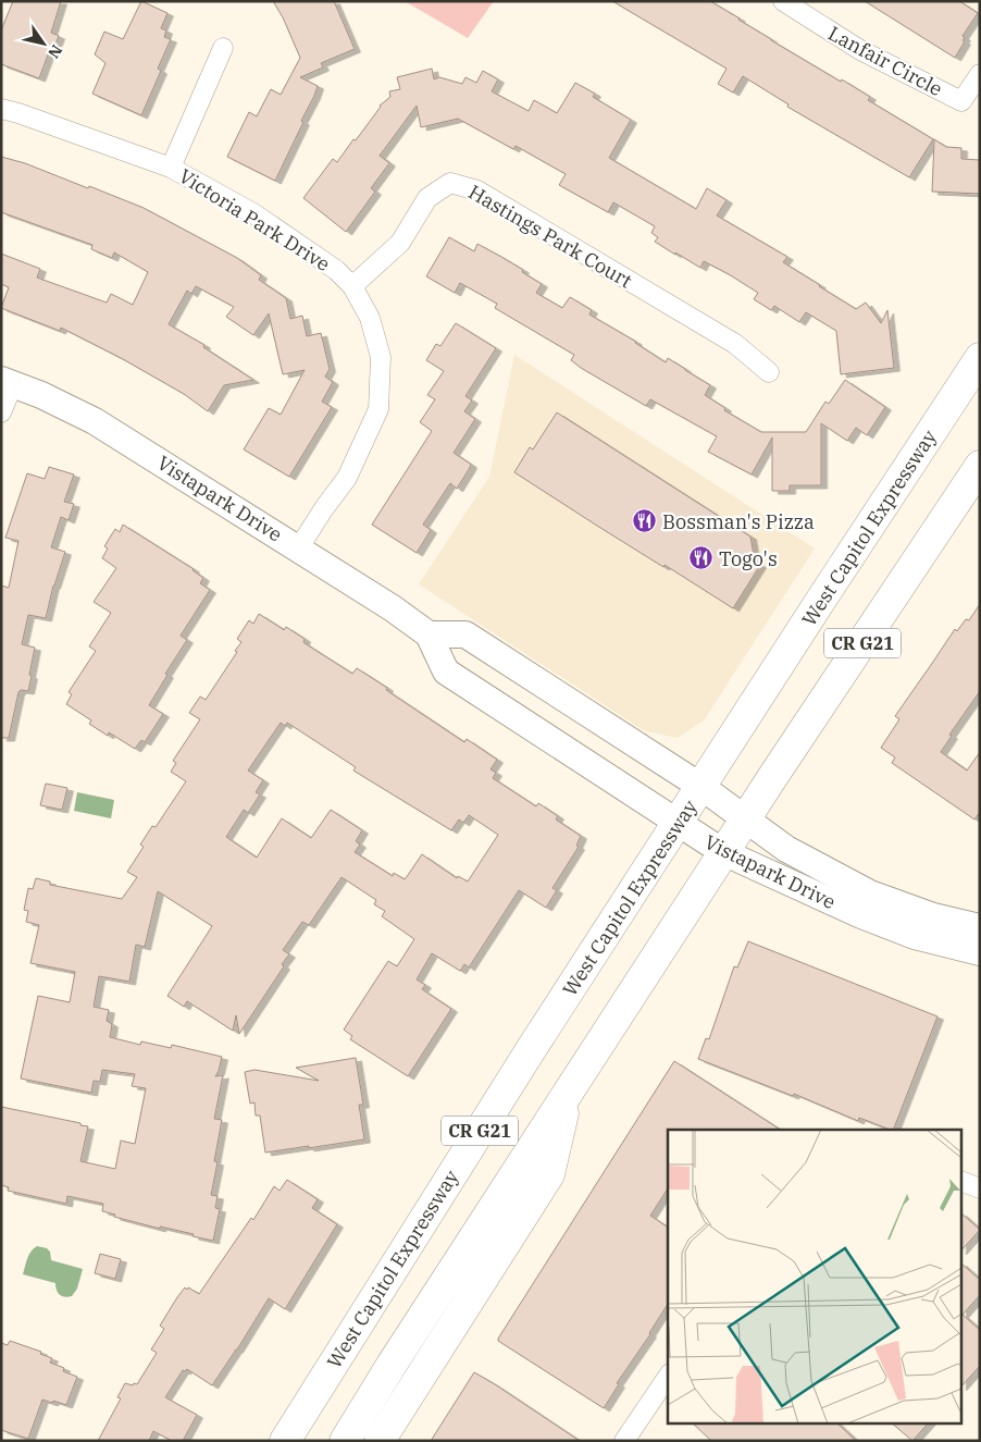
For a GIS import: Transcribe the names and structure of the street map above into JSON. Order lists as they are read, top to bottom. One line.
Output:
{"streets":{"highway":["West Capitol Expressway","CR G21"],"street":["Lanfair Circle","Victoria Park Drive","Hastings Park Court","Vistapark Drive"]},"crossings":[["Victoria Park Drive","Hastings Park Court"],["Victoria Park Drive","Vistapark Drive"],["Vistapark Drive","West Capitol Expressway"],["Vistapark Drive","CR G21"]],"places":{"restaurant":["Bossman's Pizza","Togo's"]},"north":"bottom right"}
